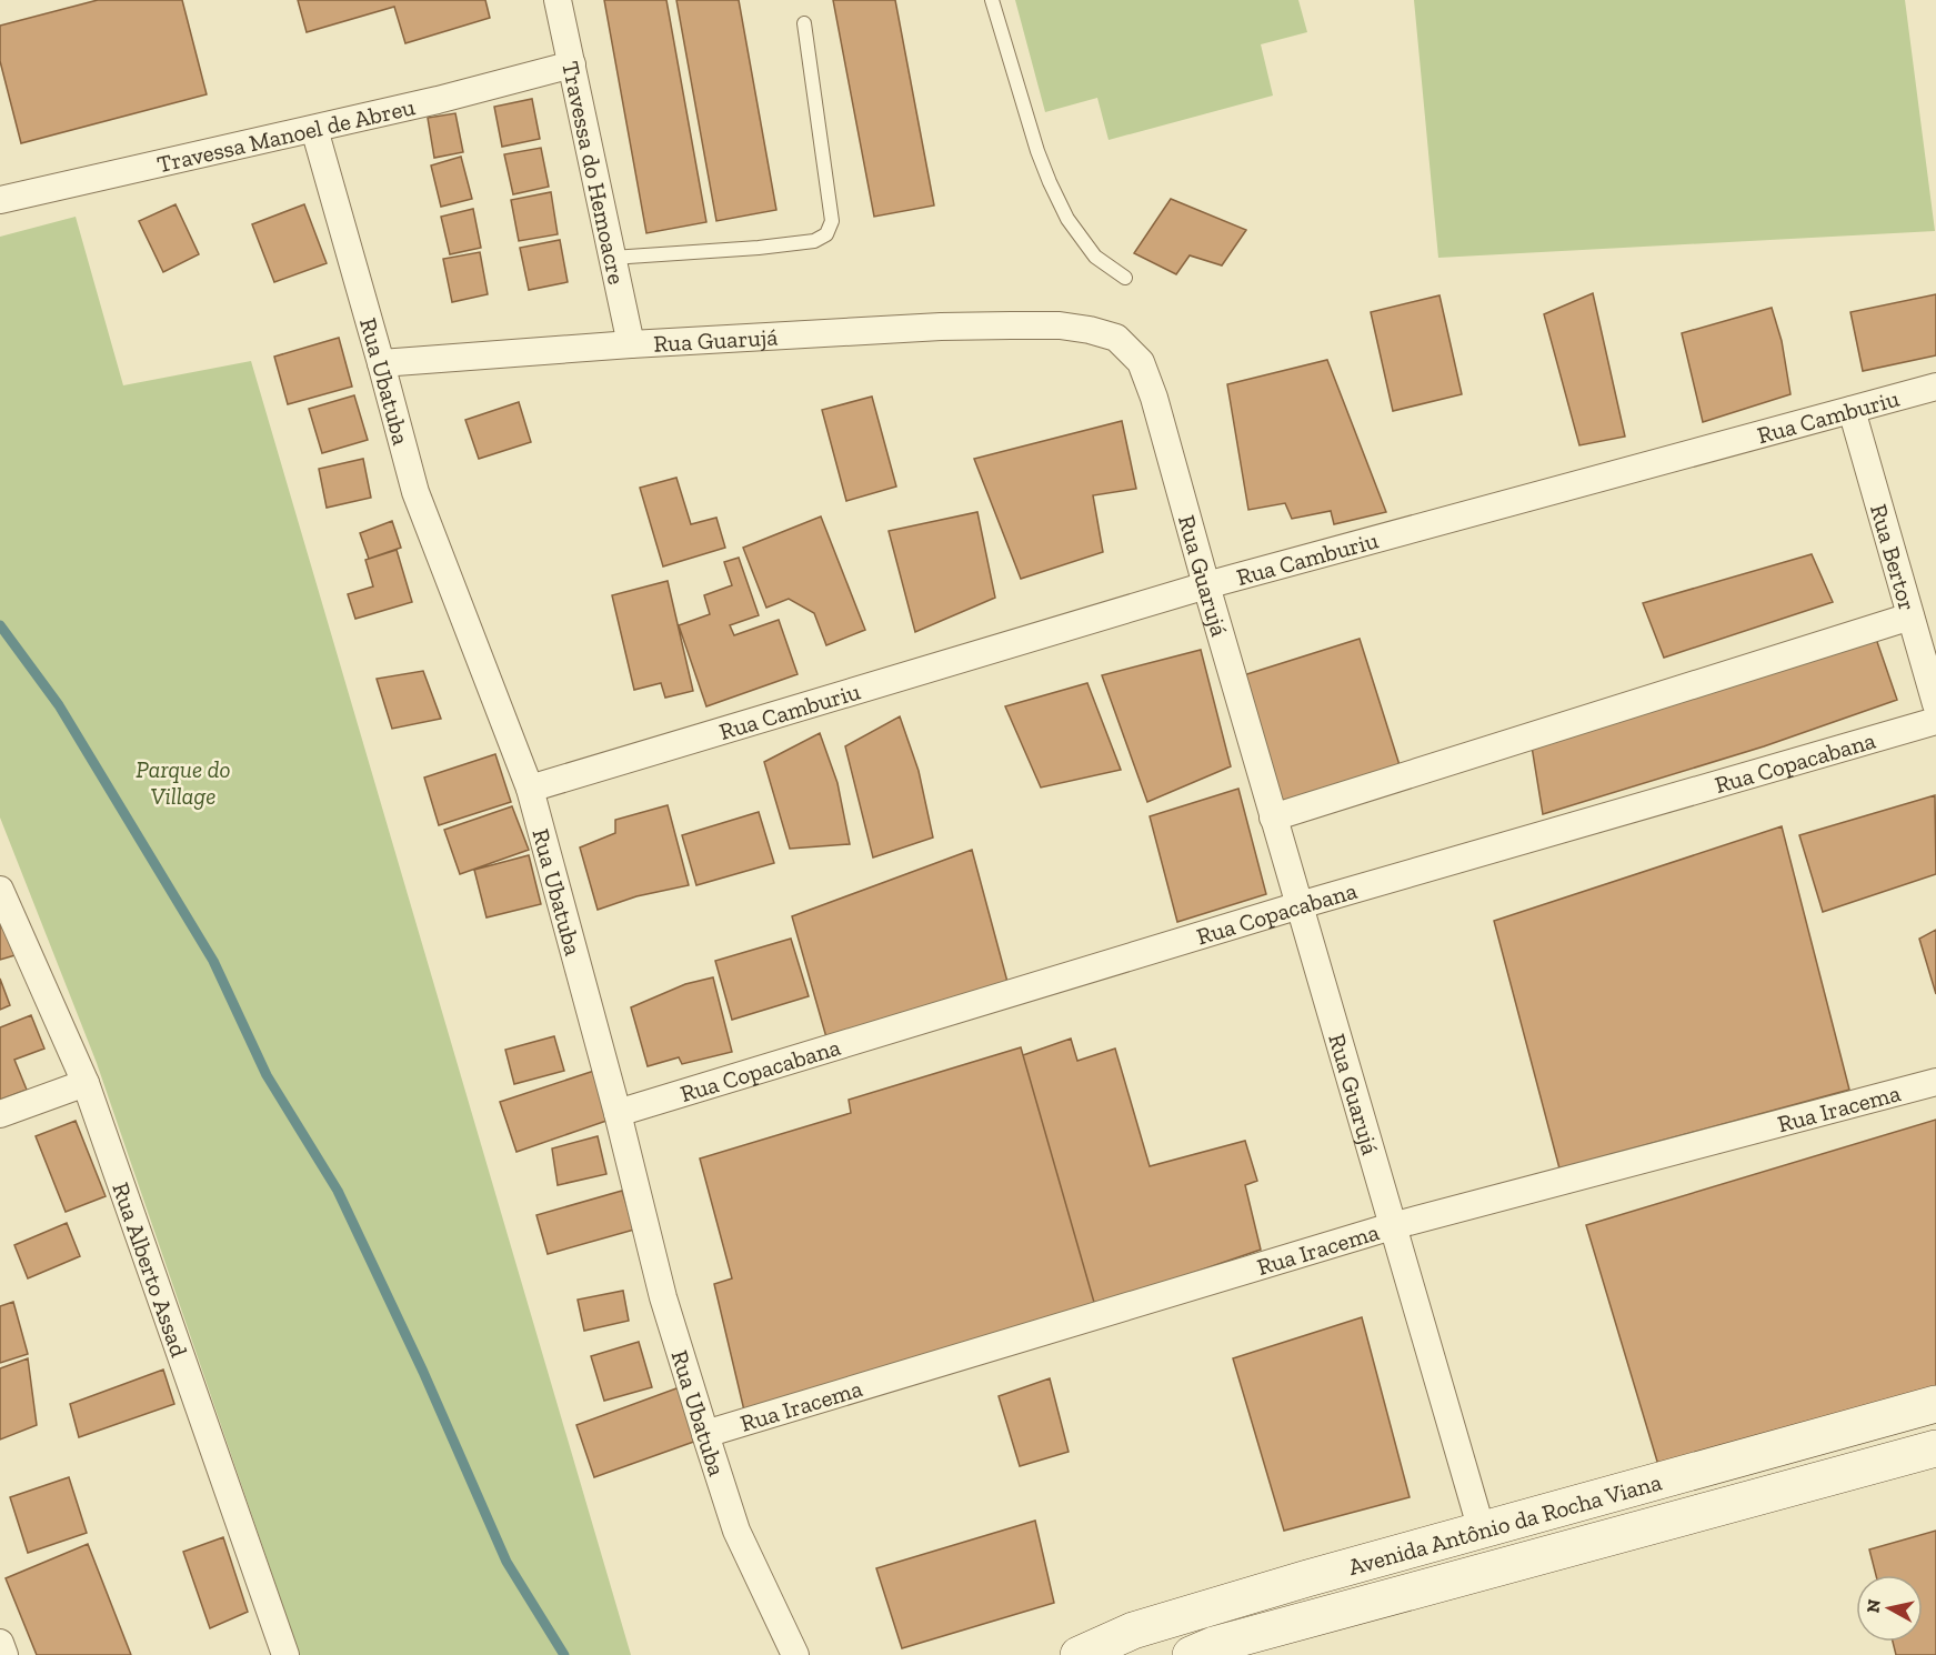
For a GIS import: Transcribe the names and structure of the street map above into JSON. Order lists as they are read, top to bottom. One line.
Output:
{"streets":{"main road":["Avenida Antônio da Rocha Viana"],"street":["Travessa Manoel de Abreu","Travessa do Hemoacre","Rua Guarujá","Rua Ubatuba","Rua Camburiu","Rua Bertor","Rua Copacabana","Rua Iracema","Rua Alberto Assad"]},"crossings":[["Travessa Manoel de Abreu","Travessa do Hemoacre"],["Travessa Manoel de Abreu","Rua Ubatuba"],["Travessa do Hemoacre","Rua Guarujá"],["Rua Guarujá","Rua Ubatuba"],["Rua Guarujá","Rua Camburiu"],["Rua Guarujá","Rua Copacabana"],["Rua Guarujá","Rua Iracema"],["Rua Guarujá","Avenida Antônio da Rocha Viana"],["Rua Ubatuba","Rua Camburiu"],["Rua Ubatuba","Rua Copacabana"],["Rua Ubatuba","Rua Iracema"],["Rua Camburiu","Rua Bertor"]],"parks":["Parque do Village"],"north":"left"}
